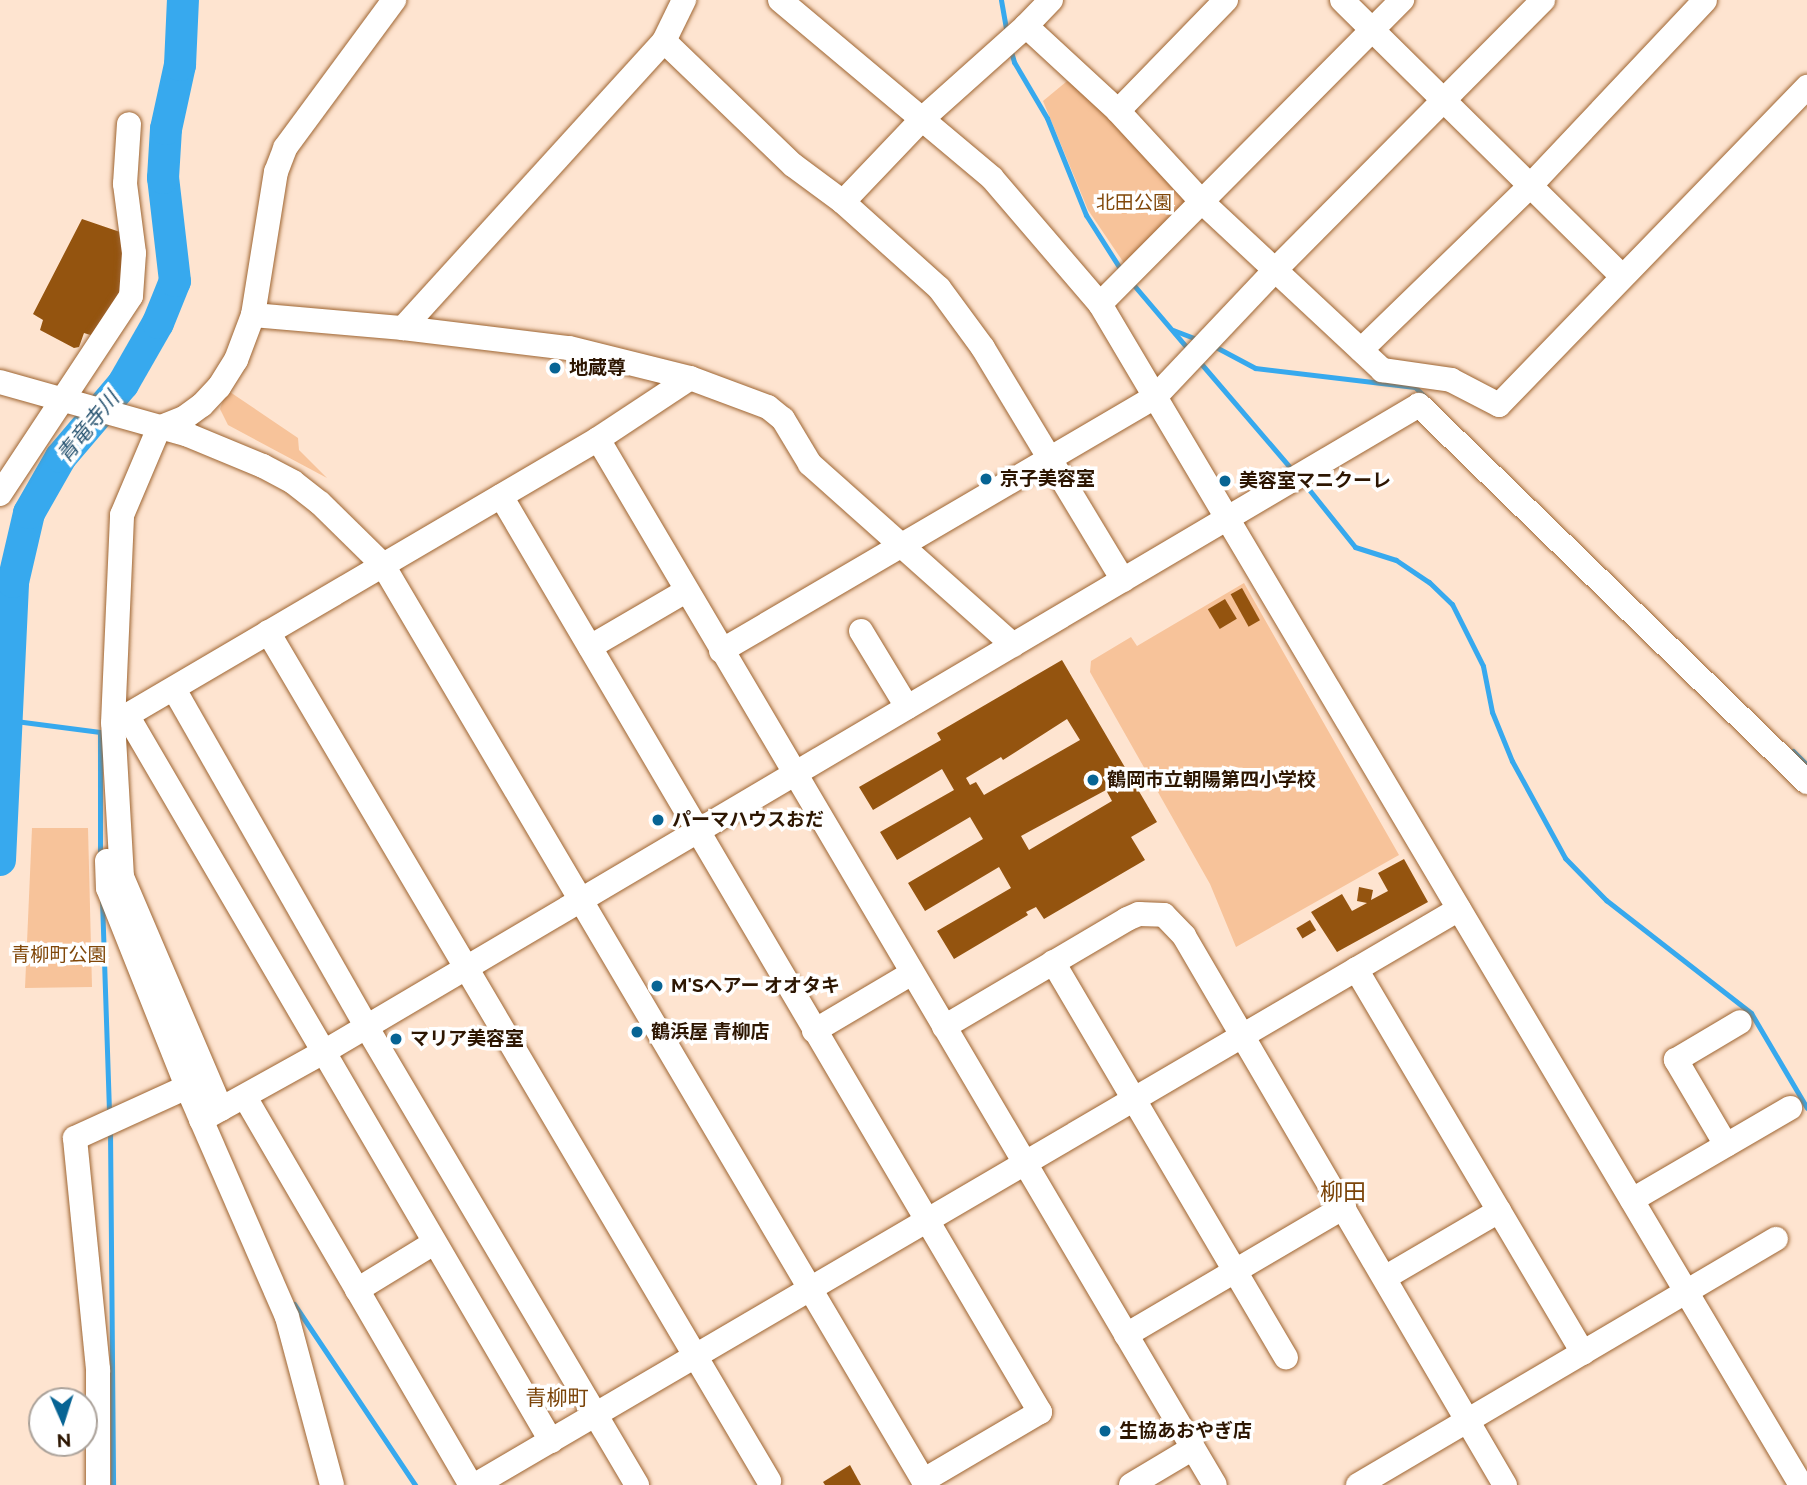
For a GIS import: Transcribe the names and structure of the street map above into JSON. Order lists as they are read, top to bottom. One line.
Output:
{"districts":["柳田","青柳町"],"water":["青竜寺川"],"parks":["北田公園","青柳町公園"],"places":["地蔵尊","京子美容室","美容室マニクーレ","鶴岡市立朝陽第四小学校","パーマハウスおだ","M'Sヘアー オオタキ","鶴浜屋 青柳店","マリア美容室","生協あおやぎ店"],"north":"bottom"}
